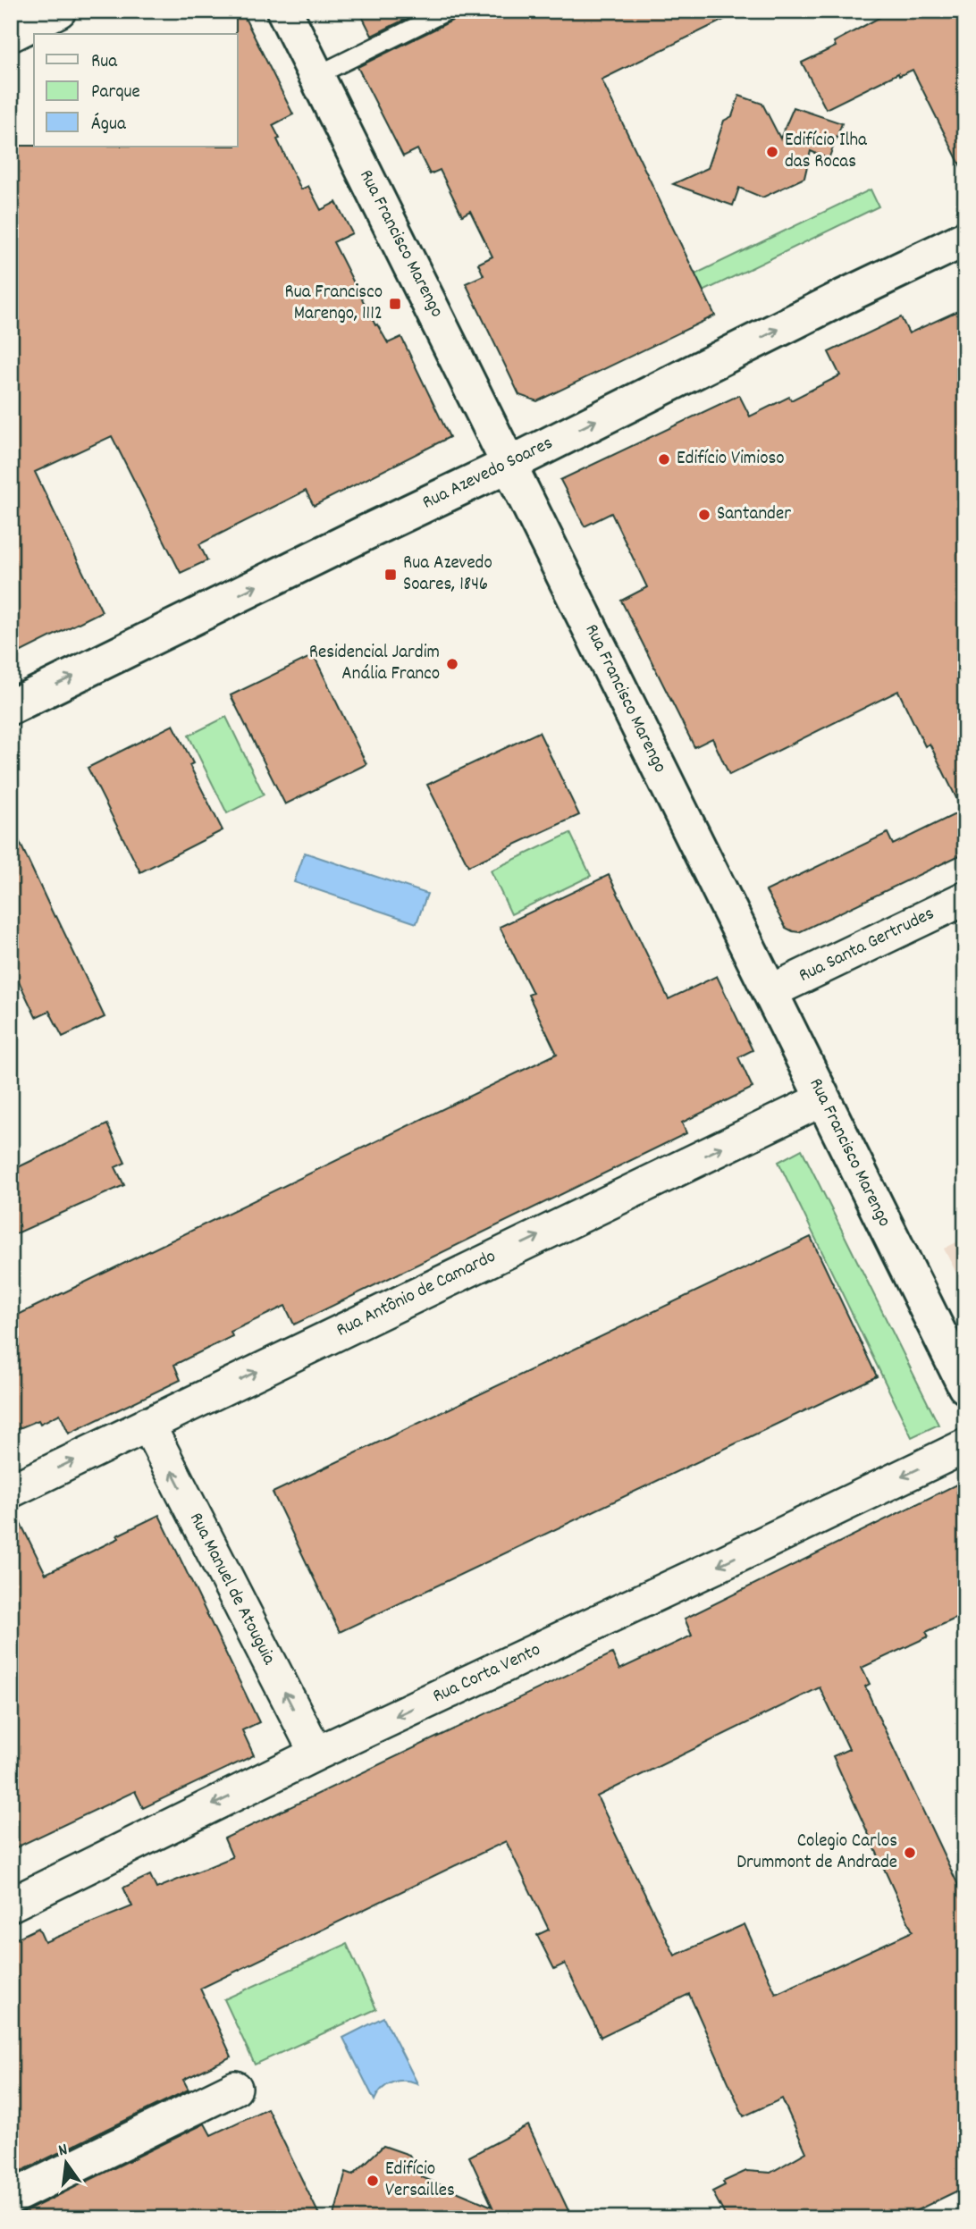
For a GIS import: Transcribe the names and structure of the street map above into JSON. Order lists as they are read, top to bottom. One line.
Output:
{"streets":{"street":["Rua Francisco Marengo","Rua Azevedo Soares","Rua Santa Gertrudes","Rua Antônio de Camardo","Rua Manuel de Atouguia","Rua Corta Vento"]},"crossings":[["Rua Francisco Marengo","Rua Azevedo Soares"],["Rua Francisco Marengo","Rua Santa Gertrudes"],["Rua Francisco Marengo","Rua Antônio de Camardo"],["Rua Antônio de Camardo","Rua Manuel de Atouguia"],["Rua Manuel de Atouguia","Rua Corta Vento"]],"one_way":["Rua Azevedo Soares","Rua Antônio de Camardo","Rua Manuel de Atouguia","Rua Corta Vento"],"places":{"other":["Edifício Ilha das Rocas","Edifício Vimioso","Santander","Residencial Jardim Anália Franco","Colegio Carlos Drummont de Andrade","Edifício Versailles"],"transit":["Rua Francisco Marengo, 1112","Rua Azevedo Soares, 1846"]},"legend":["Rua","Parque","Água"],"north":"top"}
